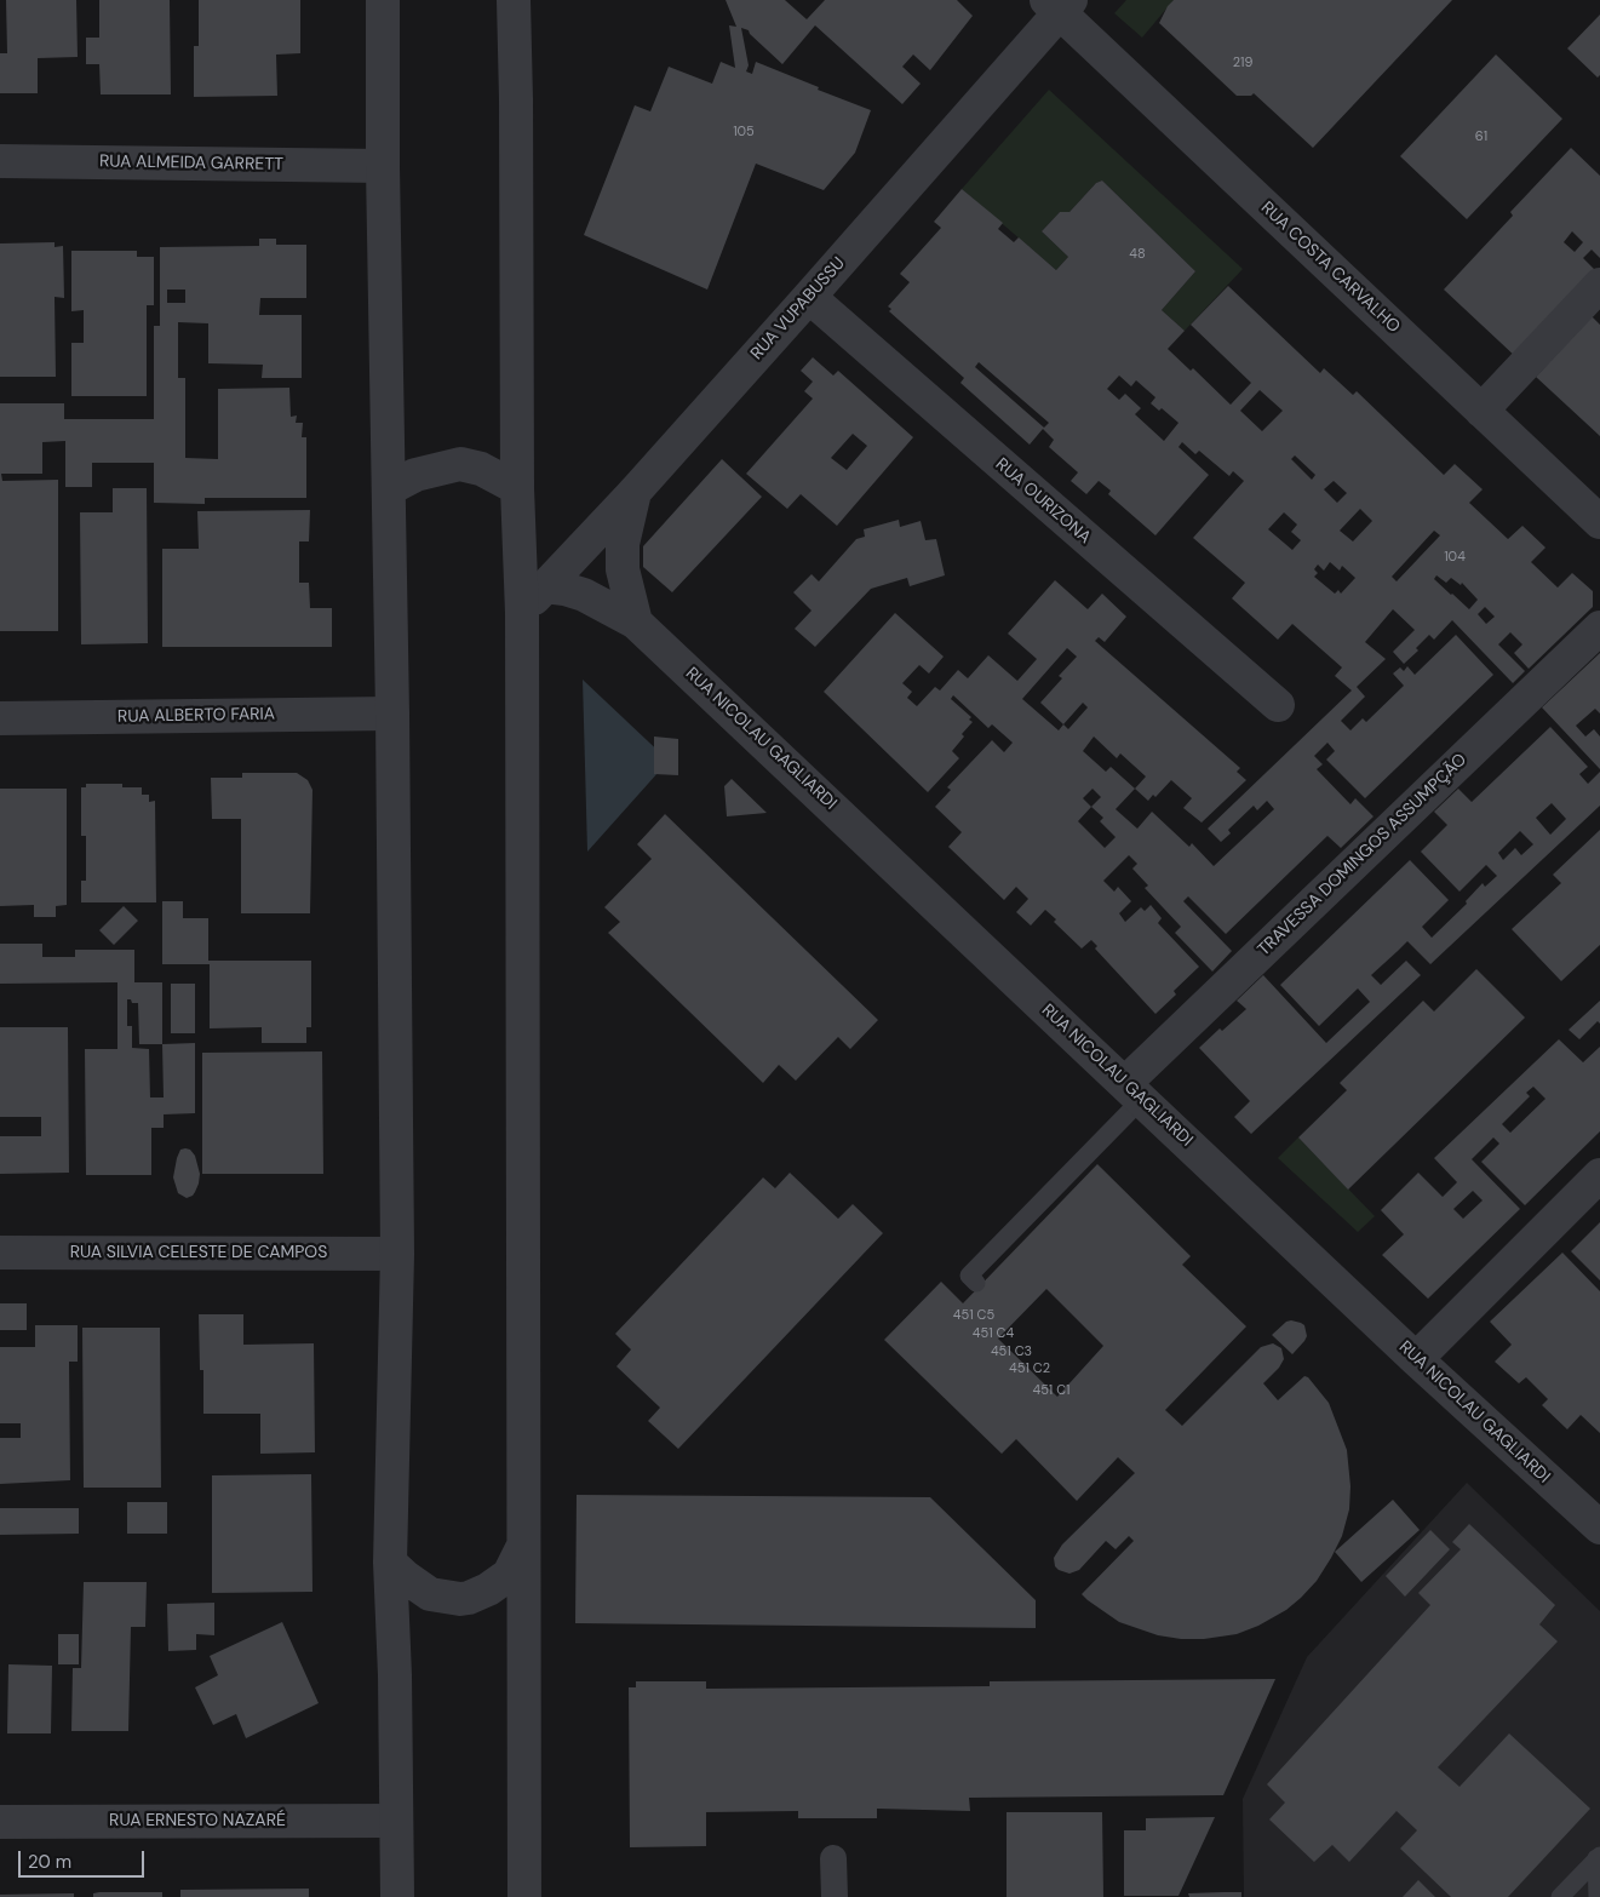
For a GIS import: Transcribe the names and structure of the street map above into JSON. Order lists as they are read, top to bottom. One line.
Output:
{"streets":{"street":["RUA ALMEIDA GARRETT","RUA COSTA CARVALHO","RUA VUPABUSSU","RUA OURIZONA","RUA ALBERTO FARIA","RUA NICOLAU GAGLIARDI","TRAVESSA DOMINGOS ASSUMPÇÃO","RUA SILVIA CELESTE DE CAMPOS","RUA ERNESTO NAZARÉ"]},"crossings":[["RUA COSTA CARVALHO","RUA VUPABUSSU"],["RUA VUPABUSSU","RUA OURIZONA"],["RUA VUPABUSSU","RUA NICOLAU GAGLIARDI"],["RUA NICOLAU GAGLIARDI","TRAVESSA DOMINGOS ASSUMPÇÃO"]],"house_numbers":["219","105","61","48","104","451 C5","451 C4","451 C3","451 C2","451 C1"],"scale_bar":"20 m"}
